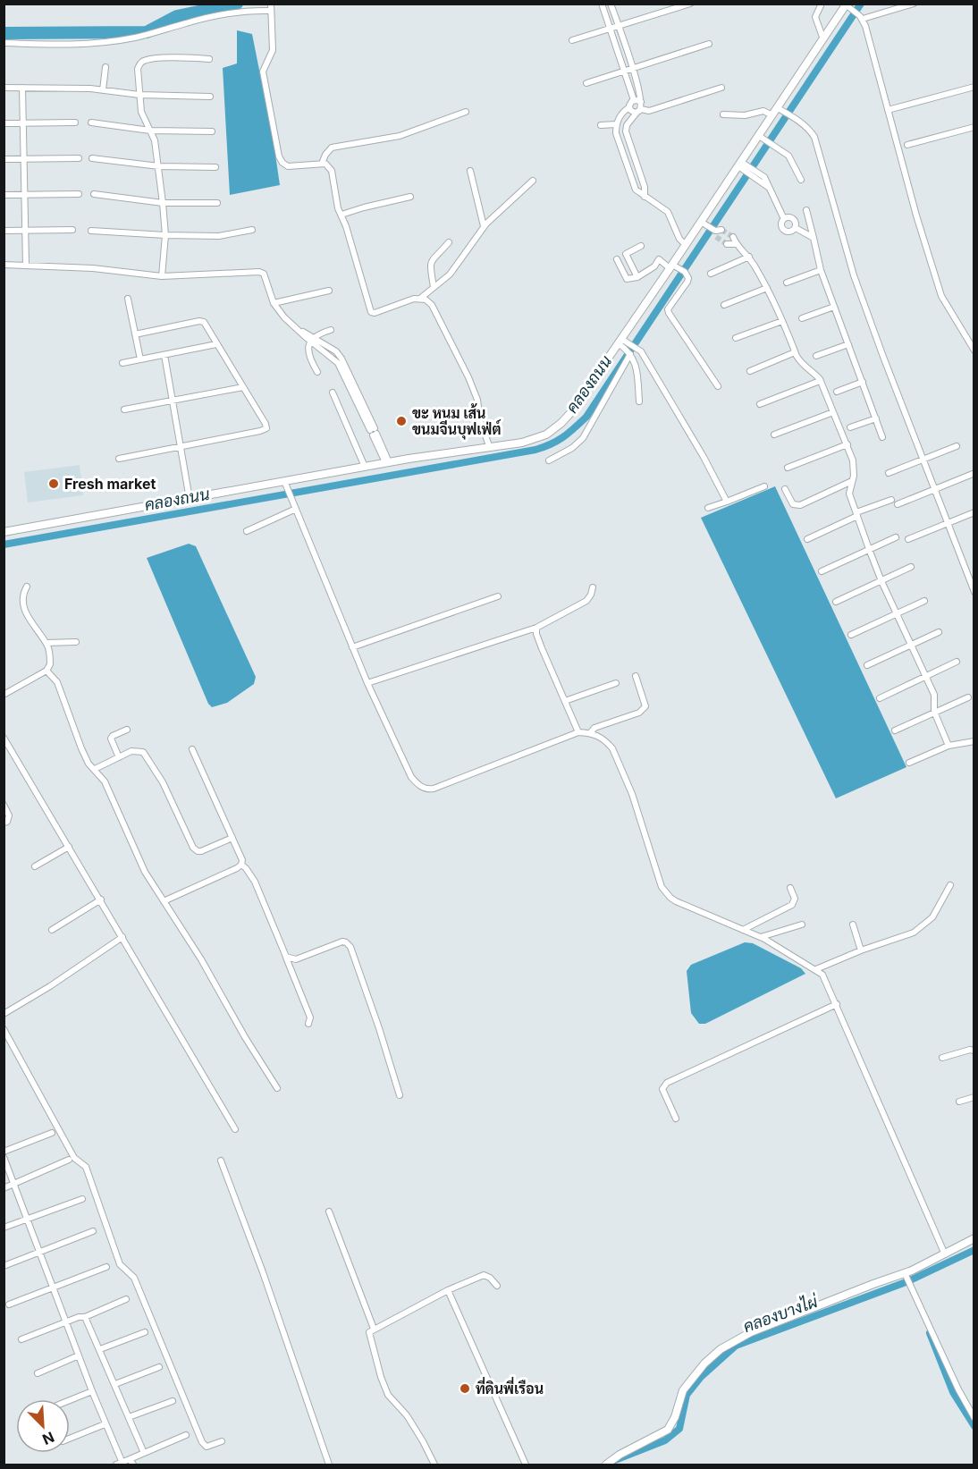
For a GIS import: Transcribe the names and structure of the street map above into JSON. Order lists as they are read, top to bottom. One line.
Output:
{"water":["คลองถนน","คลองบางไผ่"],"places":["ขะ หนม เส้น ขนมจีนบุฟเฟ่ต์","Fresh market","ที่ดินพี่เรือน"],"north":"bottom right"}
